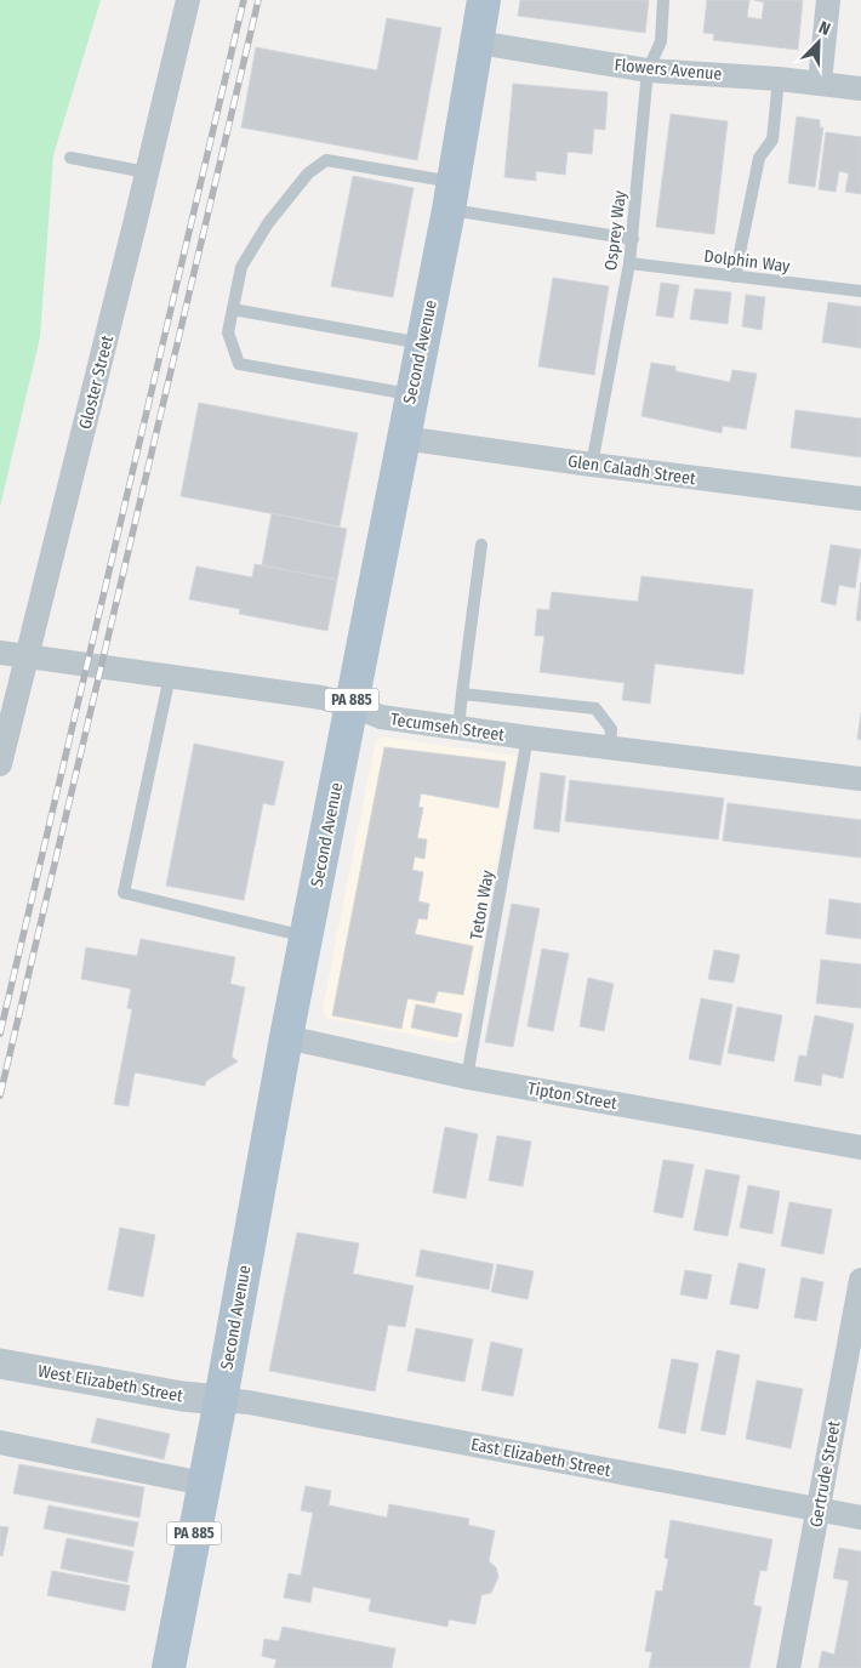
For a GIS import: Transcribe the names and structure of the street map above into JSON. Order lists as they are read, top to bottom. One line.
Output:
{"streets":{"main road":["Second Avenue","PA 885"],"street":["Flowers Avenue","Gloster Street","Glen Caladh Street","Tecumseh Street","Tipton Street","West Elizabeth Street","East Elizabeth Street","Gertrude Street"],"lane":["Osprey Way","Dolphin Way","Teton Way"]},"crossings":[["Flowers Avenue","Osprey Way"],["Flowers Avenue","Second Avenue"],["Osprey Way","Dolphin Way"],["Osprey Way","Glen Caladh Street"],["Second Avenue","Glen Caladh Street"],["Second Avenue","Tecumseh Street"],["Second Avenue","Tipton Street"],["Second Avenue","West Elizabeth Street"],["Second Avenue","East Elizabeth Street"],["Gloster Street","Tecumseh Street"],["Tecumseh Street","Teton Way"],["Teton Way","Tipton Street"],["West Elizabeth Street","East Elizabeth Street"],["East Elizabeth Street","Gertrude Street"]],"north":"top right"}
